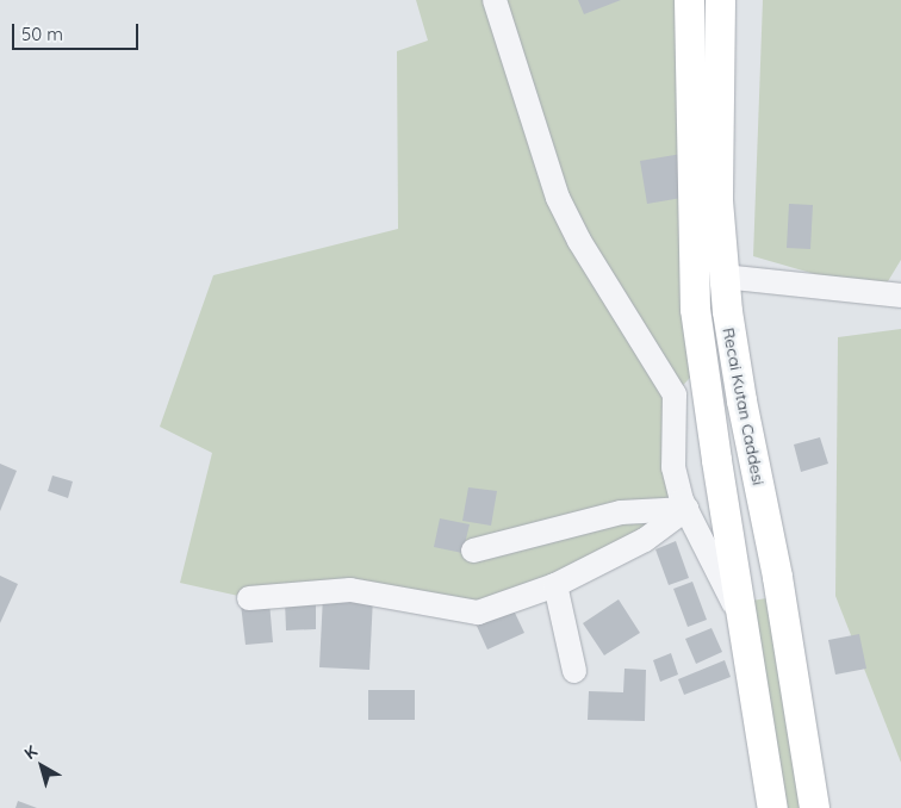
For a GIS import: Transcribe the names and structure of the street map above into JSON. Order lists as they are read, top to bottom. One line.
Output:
{"streets":{"main road":["Recai Kutan Caddesi"]},"scale_bar":"50 m","north":"top left"}
